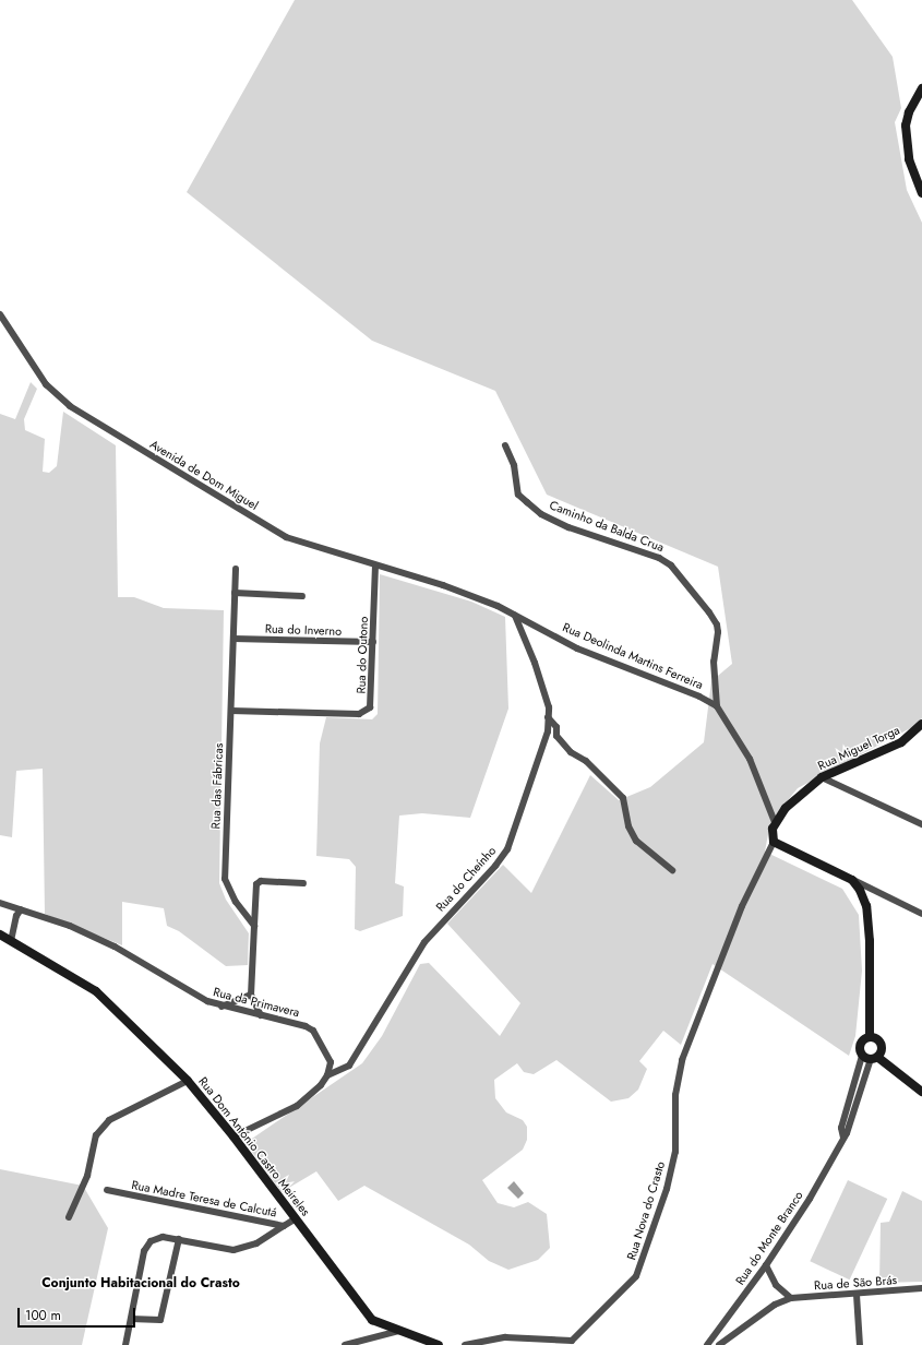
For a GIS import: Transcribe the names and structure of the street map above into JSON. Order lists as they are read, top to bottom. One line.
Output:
{"streets":{"street":["Avenida de Dom Miguel","Caminho da Balda Crua","Rua do Inverno","Rua do Outono","Rua Deolinda Martins Ferreira","Rua Miguel Torga","Rua das Fábricas","Rua do Cheínho","Rua da Primavera","Rua Dom António Castro Meireles","Rua Madre Teresa de Calcutá","Rua Nova do Crasto","Rua do Monte Branco","Rua de São Brás"]},"crossings":[["Avenida de Dom Miguel","Rua do Outono"],["Avenida de Dom Miguel","Rua Deolinda Martins Ferreira"],["Caminho da Balda Crua","Rua Deolinda Martins Ferreira"],["Caminho da Balda Crua","Rua Miguel Torga"],["Caminho da Balda Crua","Rua Nova do Crasto"],["Rua do Inverno","Rua do Outono"],["Rua do Inverno","Rua das Fábricas"],["Rua do Outono","Rua das Fábricas"],["Rua Deolinda Martins Ferreira","Rua do Cheínho"],["Rua do Cheínho","Rua da Primavera"],["Rua Dom António Castro Meireles","Rua Madre Teresa de Calcutá"]],"districts":["Conjunto Habitacional do Crasto"],"scale_bar":"100 m"}
